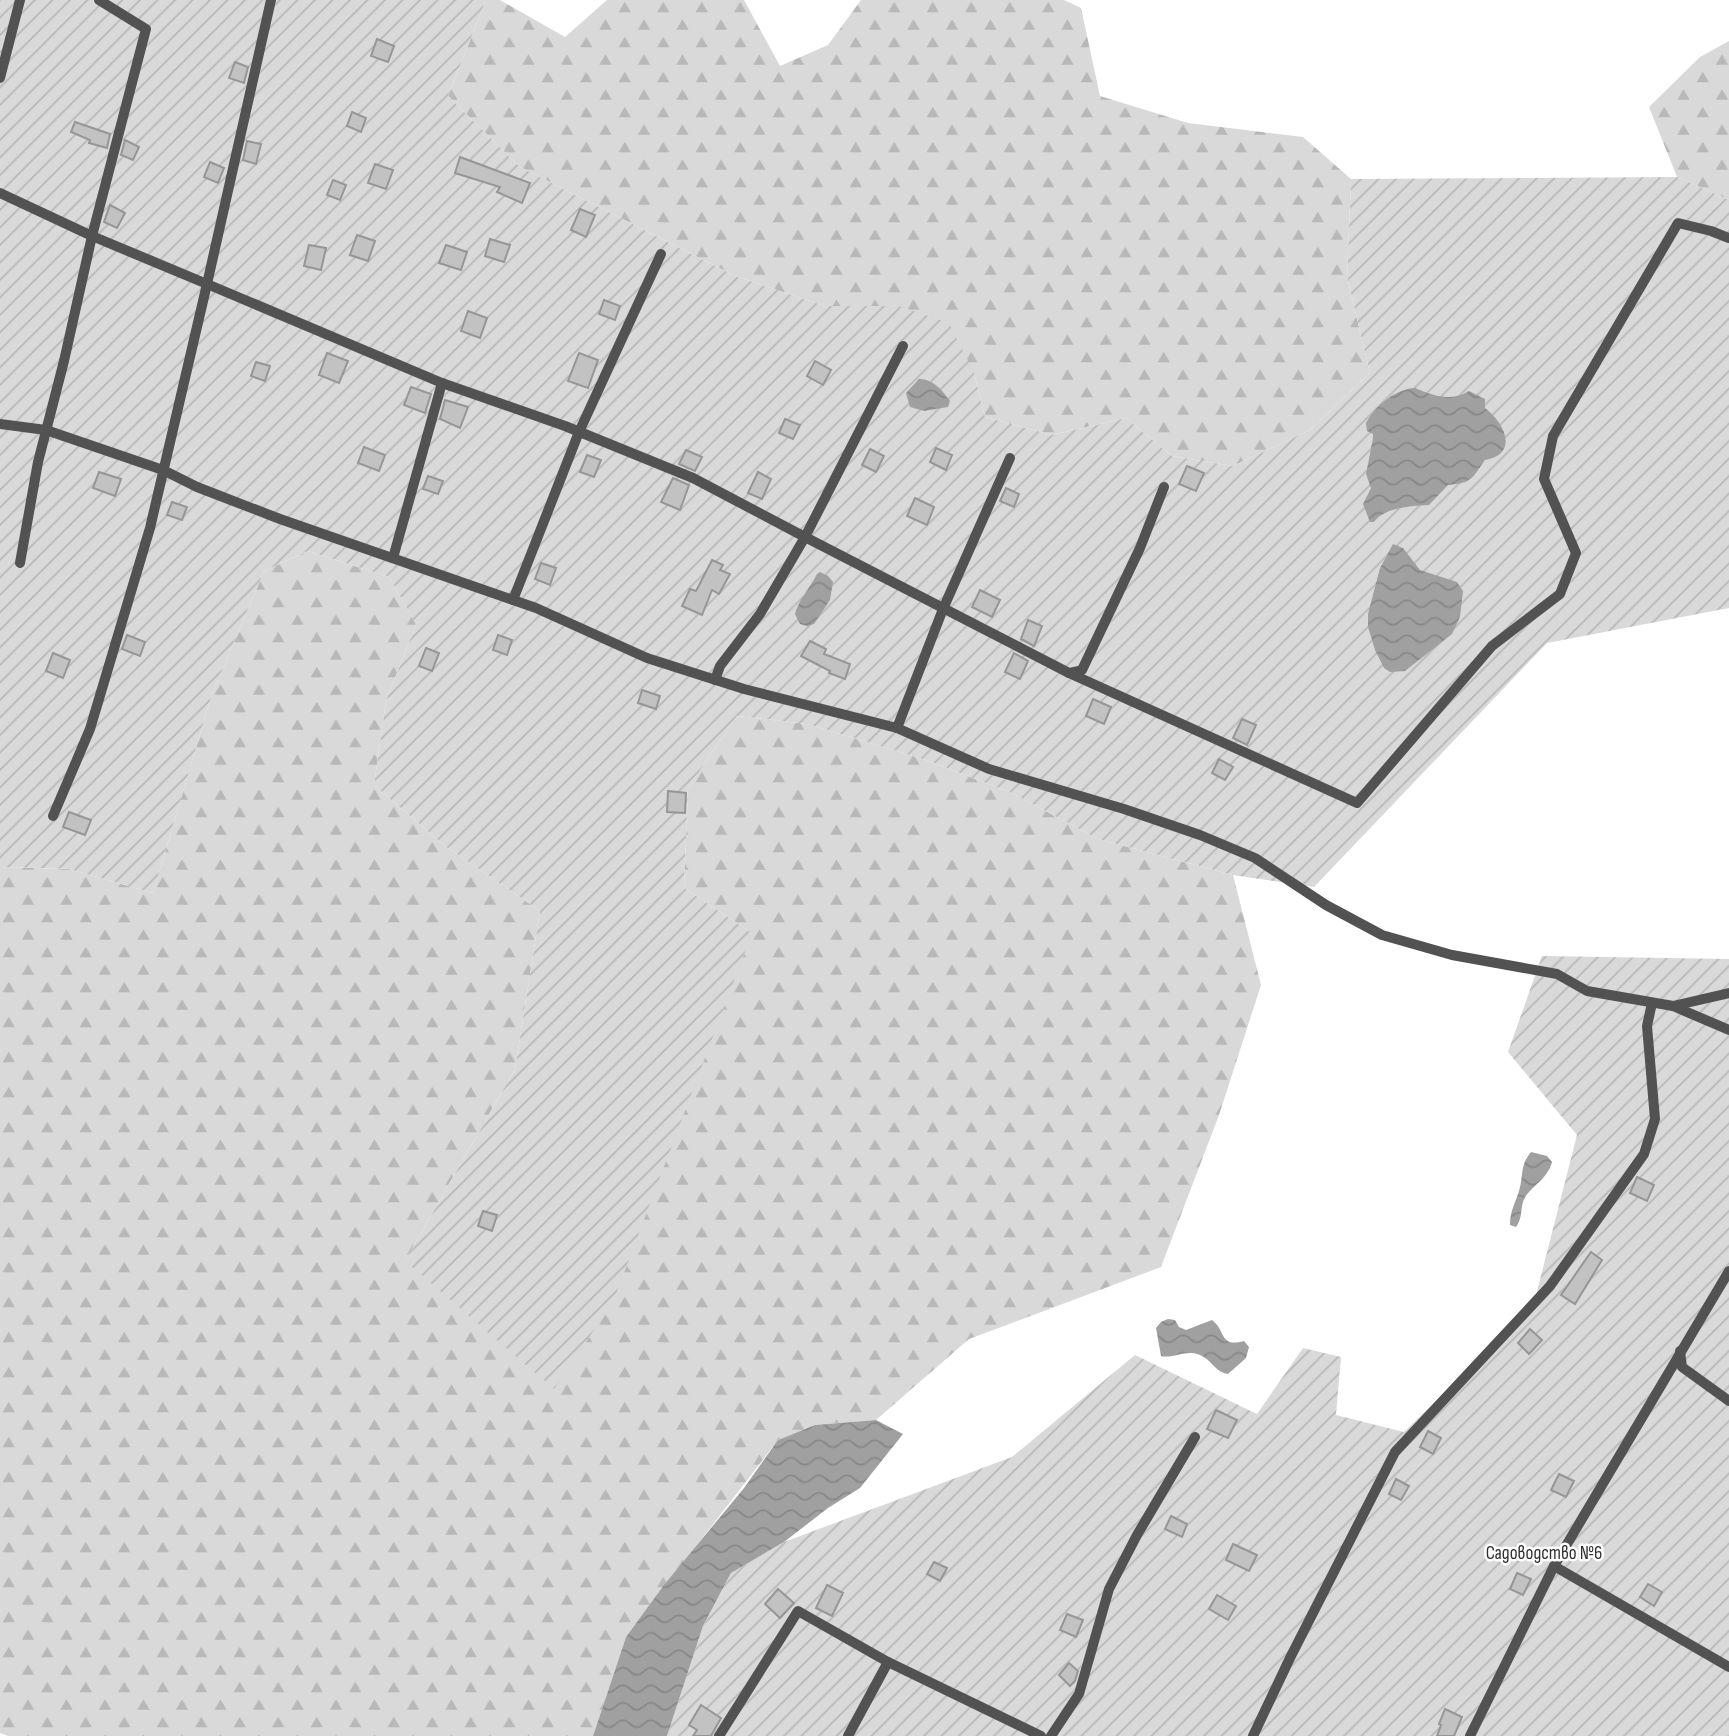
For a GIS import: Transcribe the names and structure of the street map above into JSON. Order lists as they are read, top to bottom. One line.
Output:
{"parks":["Садоводство №6"]}
